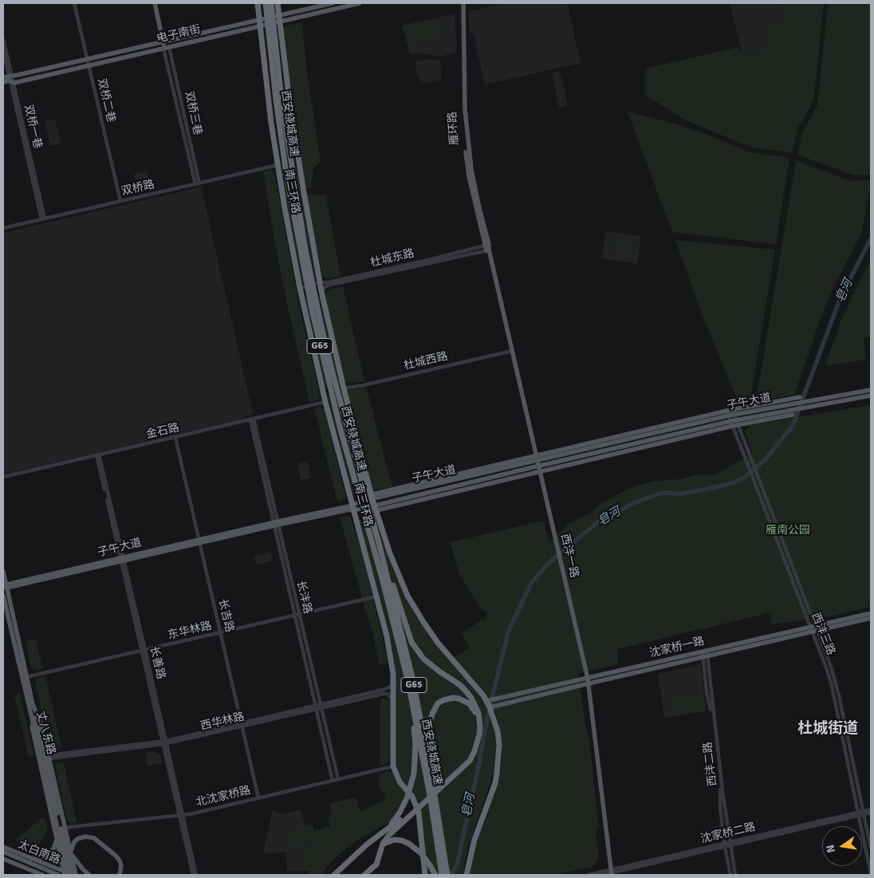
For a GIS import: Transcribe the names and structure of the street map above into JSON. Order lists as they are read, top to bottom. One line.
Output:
{"streets":{"highway":["西安绕城高速","南三环路","G65"],"main road":["电子南街","雁环路","子午大道","西沣一路","沈家桥一路","丈八东路","太白南路"],"street":["双桥二巷","双桥三巷","双桥一巷","双桥路","杜城东路","杜城西路","金石路","长沣路","长吉路","东华林路","西沣三路","长善路","西华林路","西沣二路","北沈家桥路","沈家桥二路"]},"crossings":[["电子南街","双桥二巷"],["电子南街","双桥三巷"],["电子南街","双桥一巷"],["电子南街","南三环路"],["双桥二巷","双桥路"],["双桥三巷","双桥路"],["双桥一巷","双桥路"],["雁环路","杜城东路"],["雁环路","西沣一路"],["双桥路","南三环路"],["南三环路","杜城东路"],["南三环路","杜城西路"],["南三环路","子午大道"],["南三环路","金石路"],["南三环路","东华林路"],["南三环路","沈家桥一路"],["南三环路","西华林路"],["南三环路","北沈家桥路"],["杜城东路","西沣一路"],["杜城西路","西沣一路"],["子午大道","西沣一路"],["子午大道","长沣路"],["子午大道","长吉路"],["子午大道","西沣三路"],["子午大道","长善路"],["子午大道","丈八东路"],["金石路","长沣路"],["金石路","长吉路"],["金石路","长善路"],["西沣一路","沈家桥一路"],["西沣一路","沈家桥二路"],["长沣路","东华林路"],["长沣路","西华林路"],["长沣路","北沈家桥路"],["长吉路","东华林路"],["长吉路","西华林路"],["长吉路","北沈家桥路"],["东华林路","长善路"],["西沣三路","沈家桥一路"],["西沣三路","沈家桥二路"],["沈家桥一路","西沣二路"],["长善路","西华林路"],["长善路","北沈家桥路"],["西华林路","丈八东路"],["丈八东路","北沈家桥路"],["丈八东路","太白南路"],["西沣二路","沈家桥二路"]],"districts":["杜城街道"],"water":["皂河"],"parks":["雁南公园"],"north":"left"}
